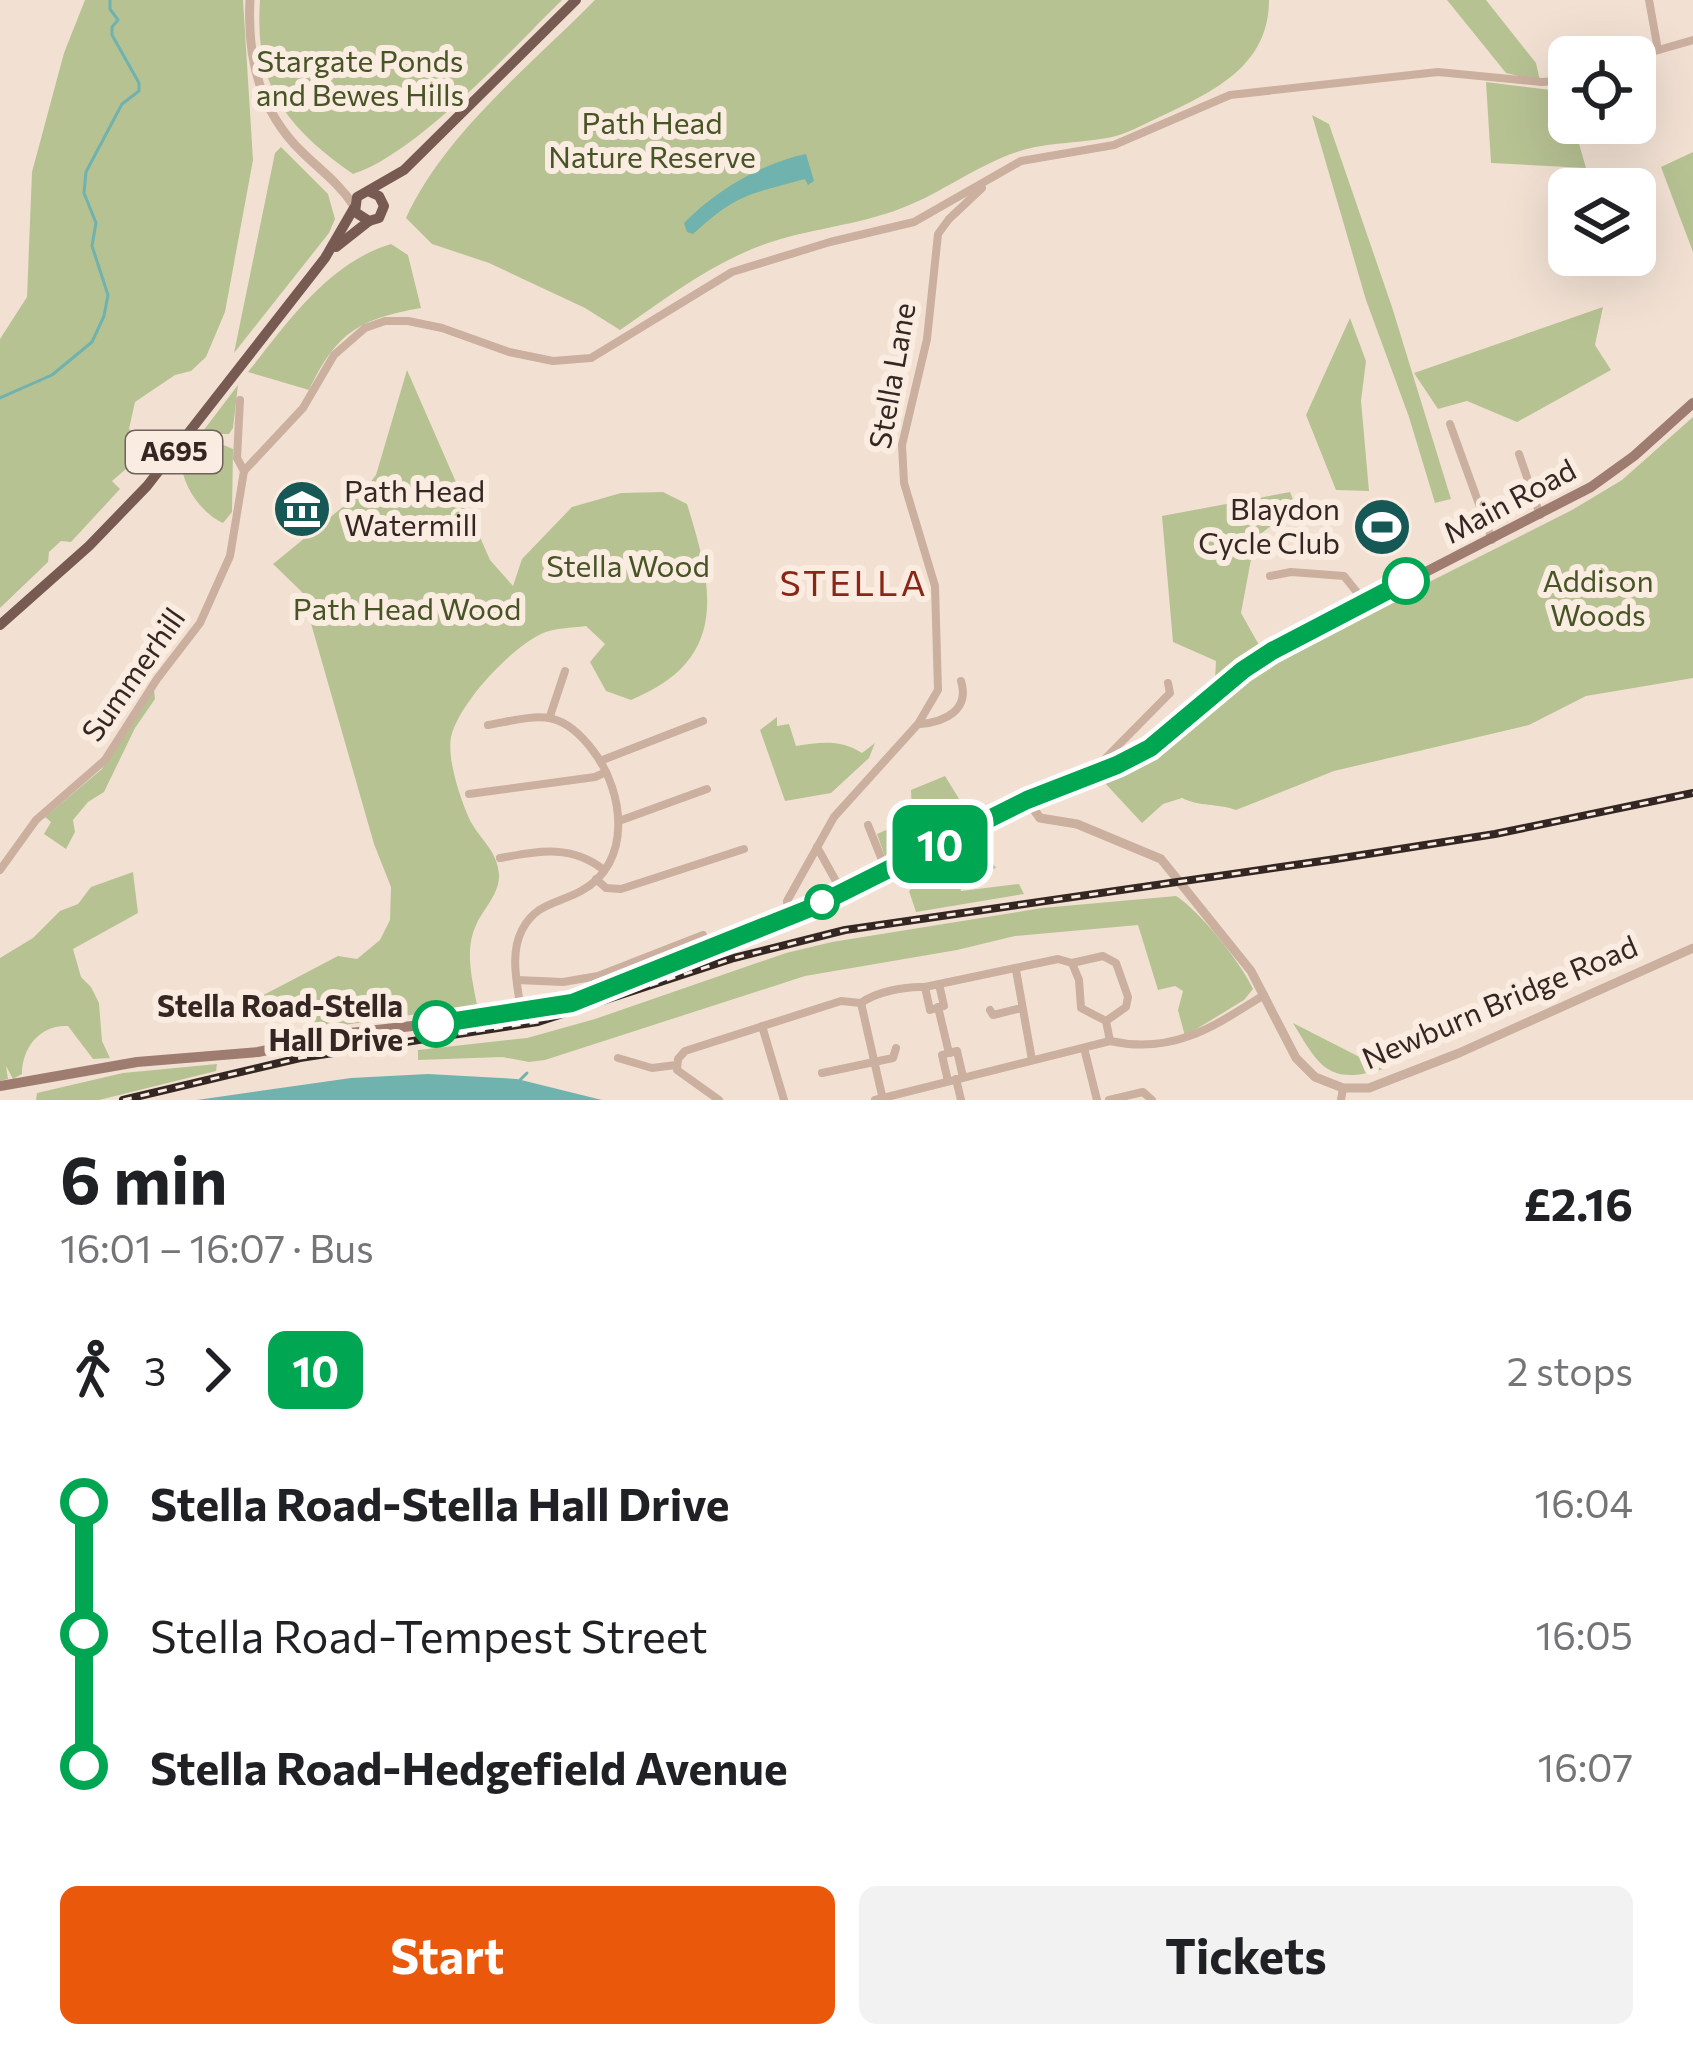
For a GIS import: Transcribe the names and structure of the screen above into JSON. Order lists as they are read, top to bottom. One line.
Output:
{"streets":{"main road":["A695","Main Road"],"street":["Stella Lane","Summerhill","Newburn Bridge Road"]},"crossings":[["Stella Lane","Main Road"],["Main Road","Newburn Bridge Road"]],"districts":["STELLA"],"parks":["Stargate Ponds and Bewes Hills","Path Head Nature Reserve","Stella Wood","Addison Woods","Path Head Wood"],"places":{"museum":["Path Head Watermill"],"sports":["Blaydon Cycle Club"],"other":["Stella Road-Stella Hall Drive"]},"lines":["bus line 10"],"page":{"on_map":"10","heading":["6 min","16:01 – 16:07 · Bus","£2.16"],"legs":["3","10","2 stops"],"list":[{"name":"Stella Road-Stella Hall Drive","value":"16:04"},{"name":"Stella Road-Tempest Street","value":"16:05"},{"name":"Stella Road-Hedgefield Avenue","value":"16:07"}],"buttons":["Start","Tickets"]}}
